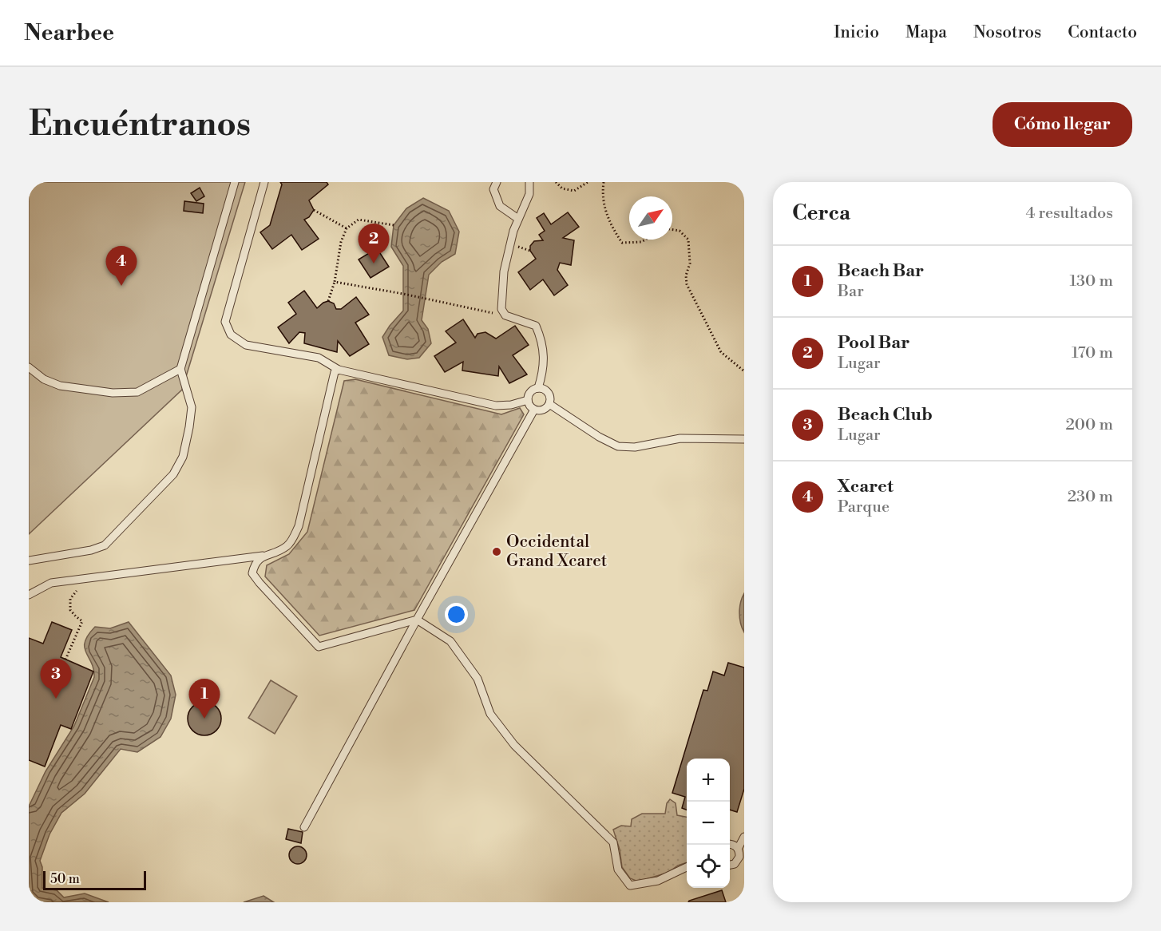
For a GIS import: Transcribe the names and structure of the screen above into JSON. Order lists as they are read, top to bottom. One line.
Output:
{"places":["Occidental Grand Xcaret"],"scale_bar":"50 m","north":"top right","page":{"header":"Nearbee","nav":["Inicio","Mapa","Nosotros","Contacto"],"buttons":"Cómo llegar","title":"Encuéntranos","heading":["Cerca","4 resultados"],"pins":["2","4","3","1"],"list":[{"mark":"1","name":"Beach Bar","note":"Bar","value":"130 m"},{"mark":"2","name":"Pool Bar","note":"Lugar","value":"170 m"},{"mark":"3","name":"Beach Club","note":"Lugar","value":"200 m"},{"mark":"4","name":"Xcaret","note":"Parque","value":"230 m"}],"map_buttons":["+","−"],"scale":"50 m"}}
